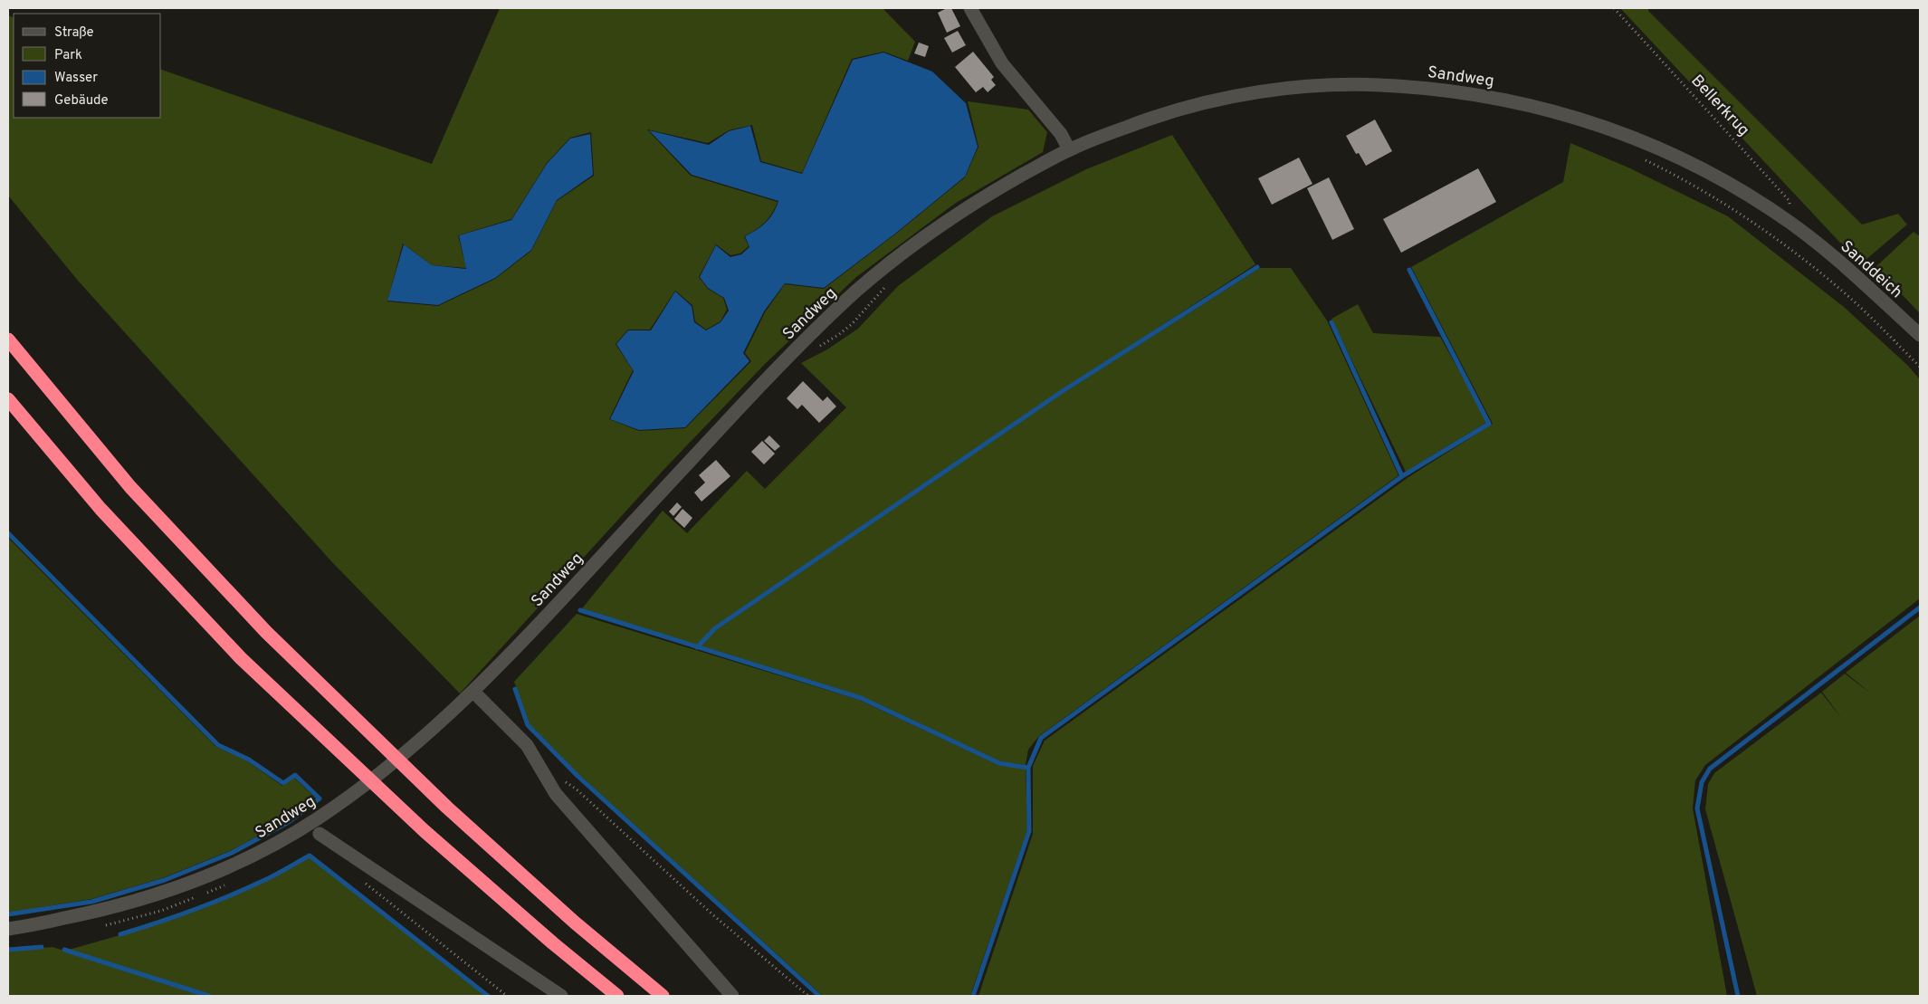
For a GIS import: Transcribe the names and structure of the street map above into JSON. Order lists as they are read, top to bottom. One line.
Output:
{"streets":{"street":["Sandweg","Sanddeich"],"path":["Bellerkrug"]},"crossings":[["Sandweg","Bellerkrug"],["Sandweg","Sanddeich"]],"legend":["Straße","Park","Wasser","Gebäude"]}
